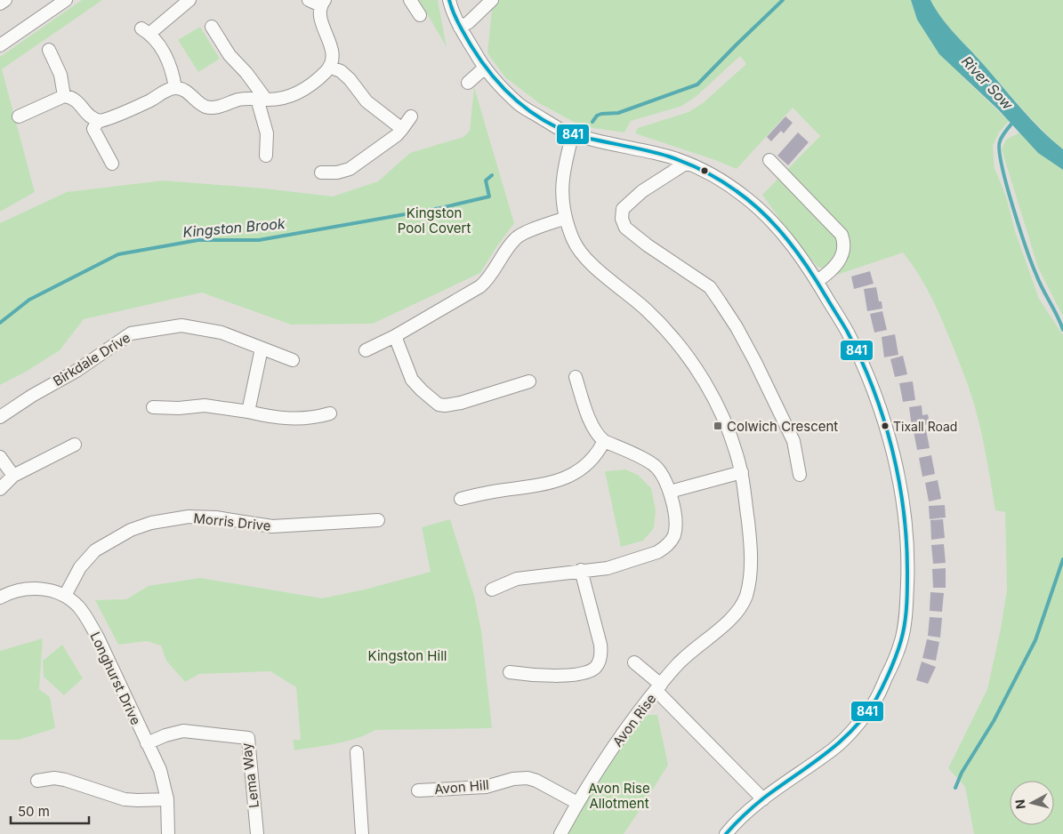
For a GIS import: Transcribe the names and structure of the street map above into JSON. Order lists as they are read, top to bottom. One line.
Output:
{"streets":{"street":["Birkdale Drive","Morris Drive","Longhurst Drive","Avon Rise","Lema Way","Avon Hill"]},"crossings":[["Morris Drive","Longhurst Drive"],["Longhurst Drive","Lema Way"],["Avon Rise","Avon Hill"]],"water":["River Sow","Kingston Brook"],"parks":["Kingston Pool Covert","Kingston Hill","Avon Rise Allotment"],"places":{"transit":["Colwich Crescent"],"other":["Tixall Road"]},"lines":["transit line 841"],"scale_bar":"50 m","north":"left"}
